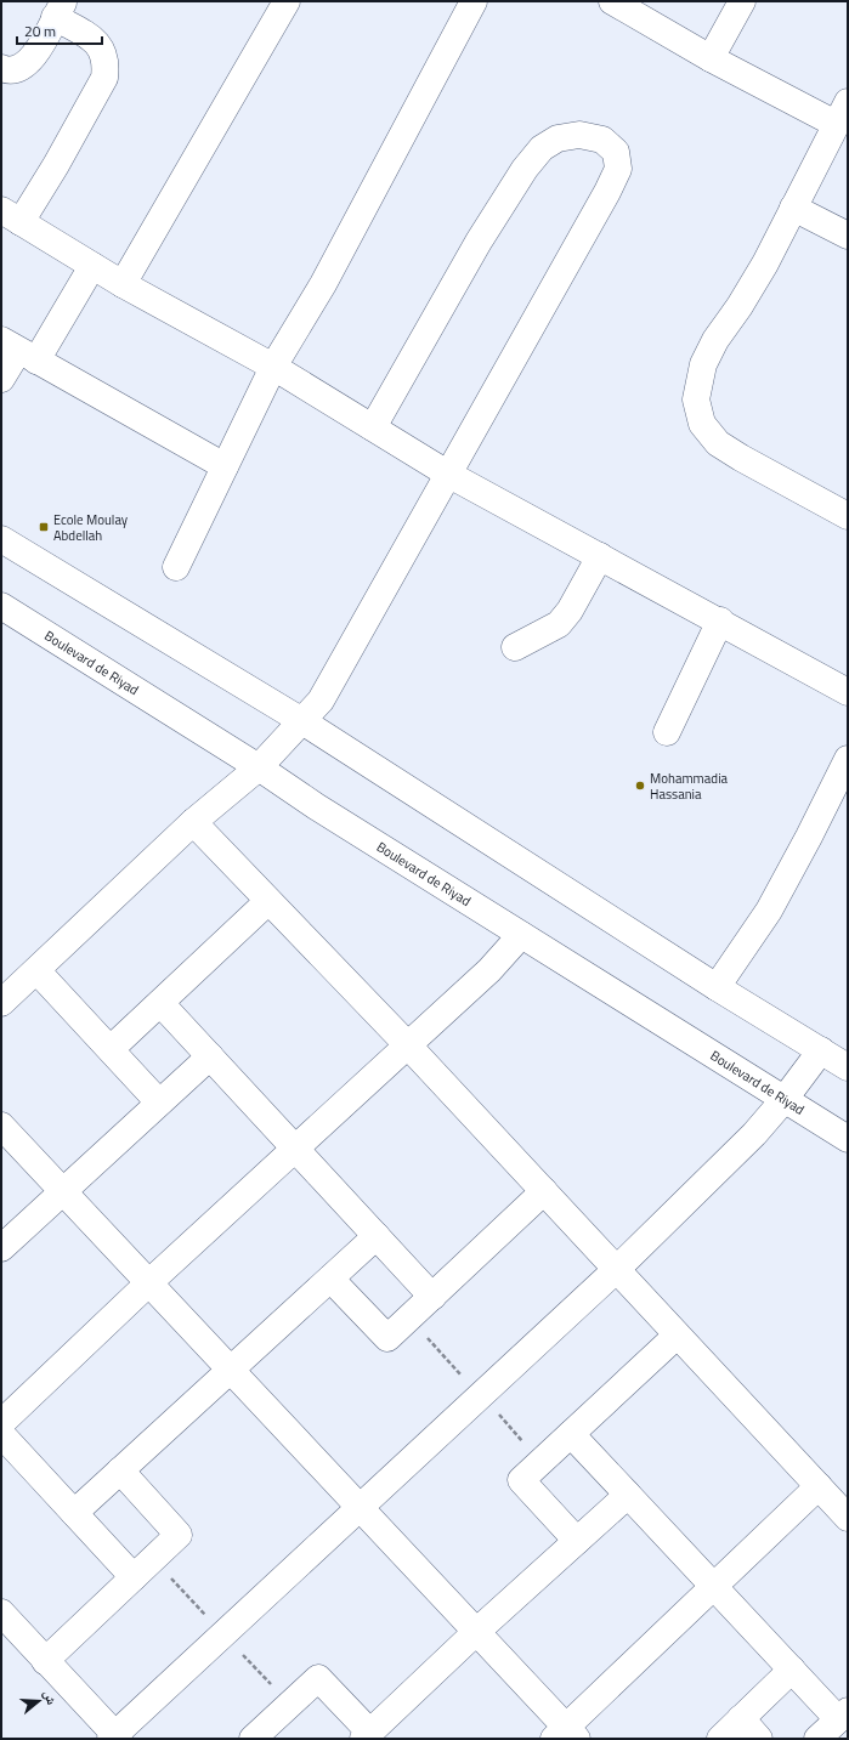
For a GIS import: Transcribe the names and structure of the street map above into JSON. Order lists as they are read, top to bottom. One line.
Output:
{"streets":{"street":["Boulevard de Riyad"]},"places":{"transit":["Ecole Moulay Abdellah"],"other":["Mohammadia Hassania"]},"scale_bar":"20 m","north":"right"}
